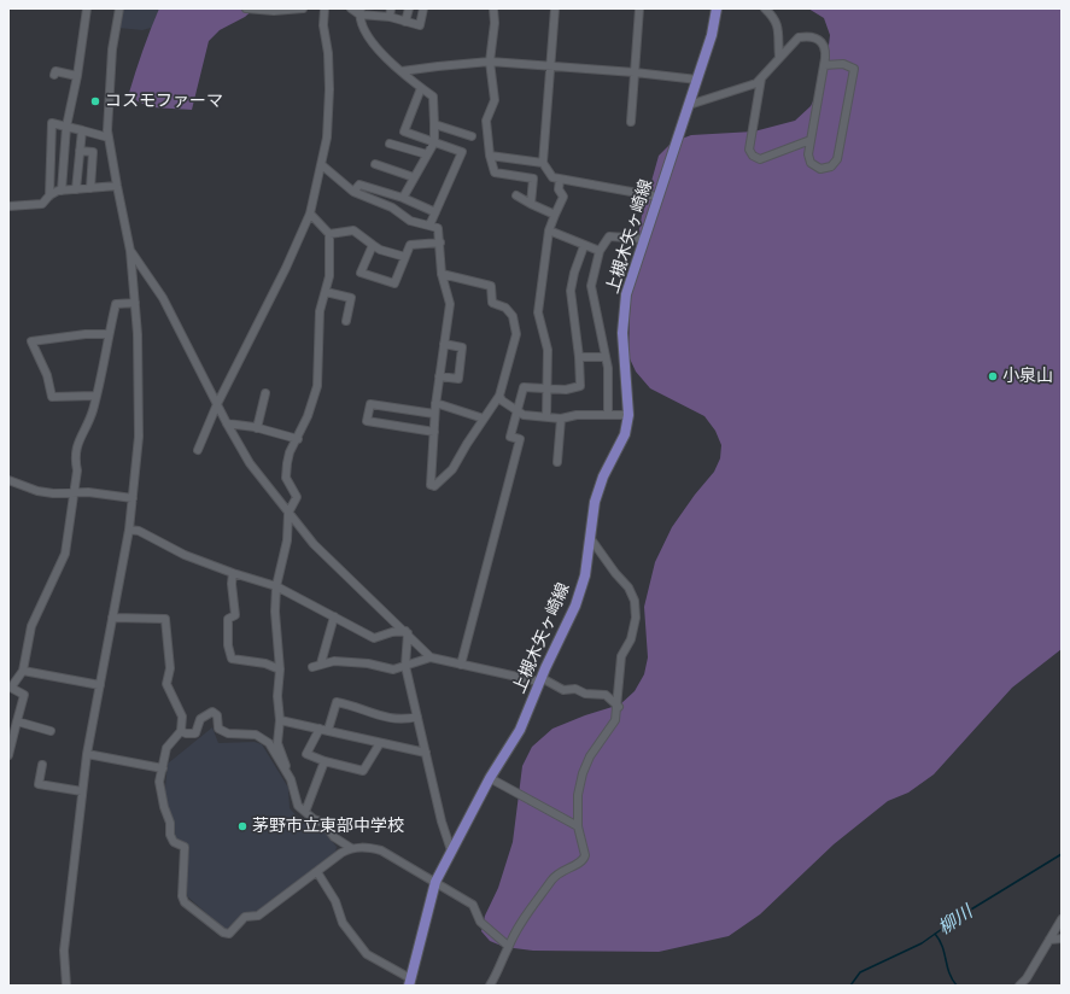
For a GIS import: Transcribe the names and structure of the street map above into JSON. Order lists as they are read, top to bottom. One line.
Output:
{"streets":{"main road":["上槻木矢ヶ崎線"]},"water":["柳川"],"places":["コスモファーマ","小泉山","茅野市立東部中学校"]}
